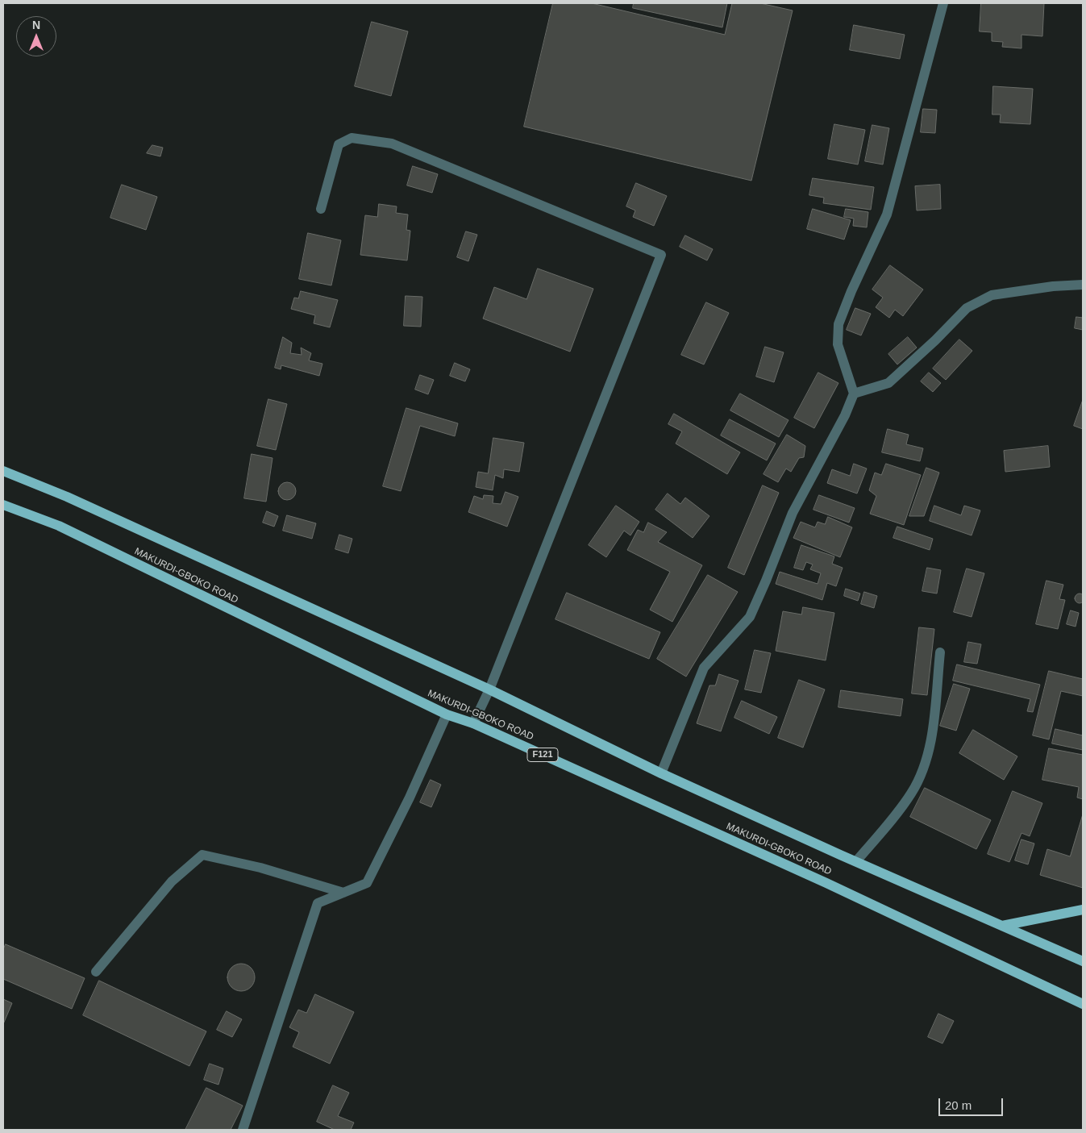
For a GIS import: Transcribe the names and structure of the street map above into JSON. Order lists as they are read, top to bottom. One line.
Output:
{"streets":{"main road":["MAKURDI-GBOKO ROAD","F121"]},"scale_bar":"20 m","north":"top"}
